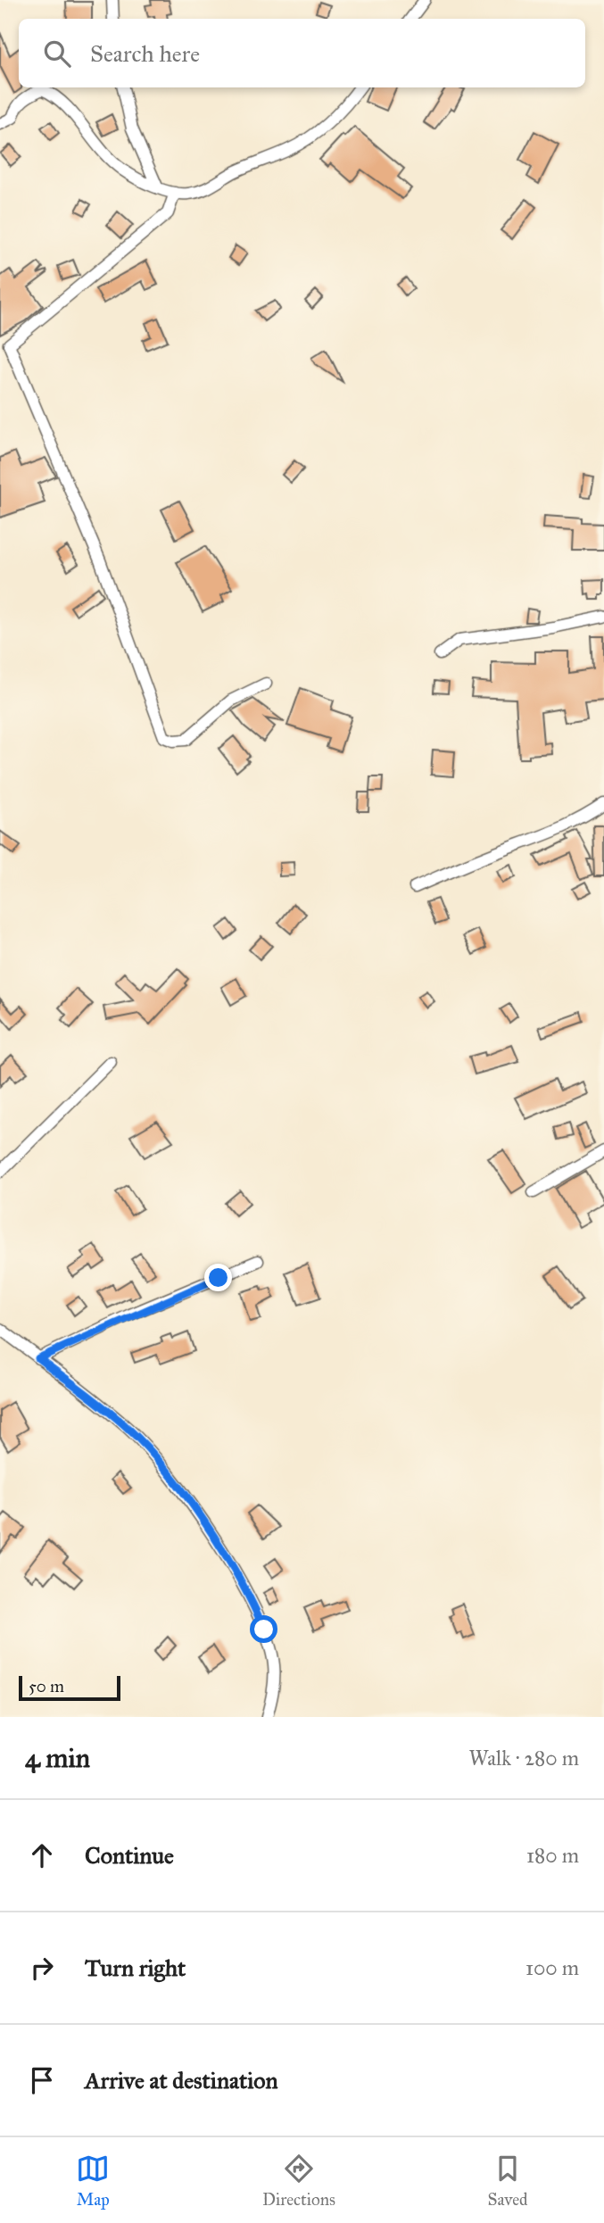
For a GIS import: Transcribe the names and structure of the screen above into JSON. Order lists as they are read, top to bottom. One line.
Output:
{"scale_bar":"50 m","page":{"search":"Search here","scale":"50 m","heading":["4 min","Walk · 280 m"],"list":[["Continue","180 m"],["Turn right","100 m"],"Arrive at destination"],"nav":["Map","Directions","Saved"]}}
